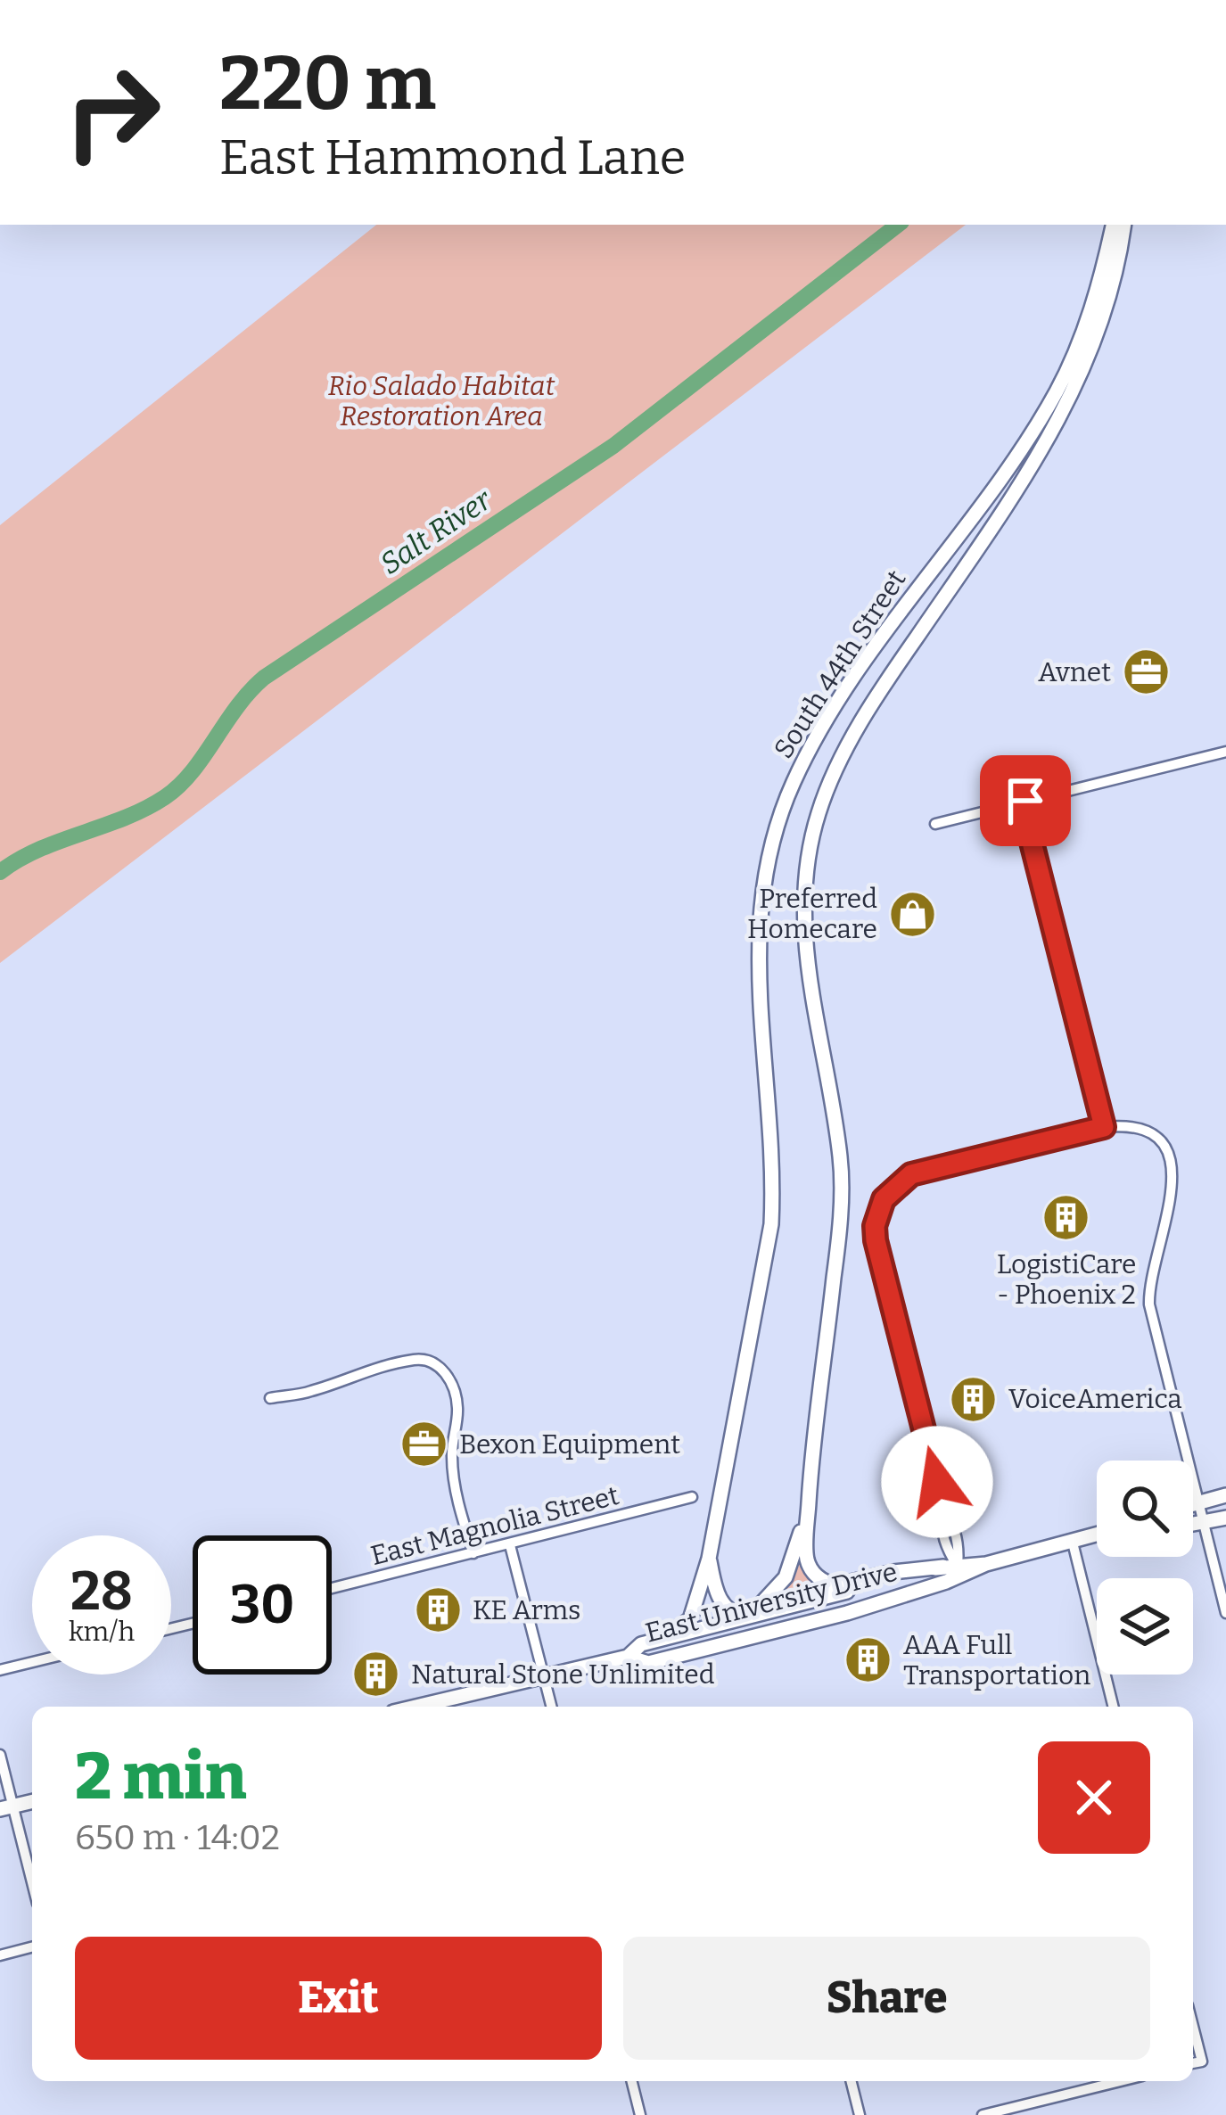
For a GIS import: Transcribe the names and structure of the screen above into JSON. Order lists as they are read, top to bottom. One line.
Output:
{"streets":{"main road":["South 44th Street","East University Drive"],"street":["East Magnolia Street"]},"crossings":[["South 44th Street","East University Drive"]],"water":["Salt River"],"parks":["Rio Salado Habitat Restoration Area"],"places":{"office":["Avnet","Bexon Equipment"],"shop":["Preferred Homecare"],"building":["LogistiCare - Phoenix 2","VoiceAmerica","KE Arms","AAA Full Transportation","Natural Stone Unlimited"]},"page":{"turn":["220 m","East Hammond Lane"],"speed":"28 km/h","limit":"30","heading":["2 min","650 m · 14:02"],"buttons":["Exit","Share"]}}
